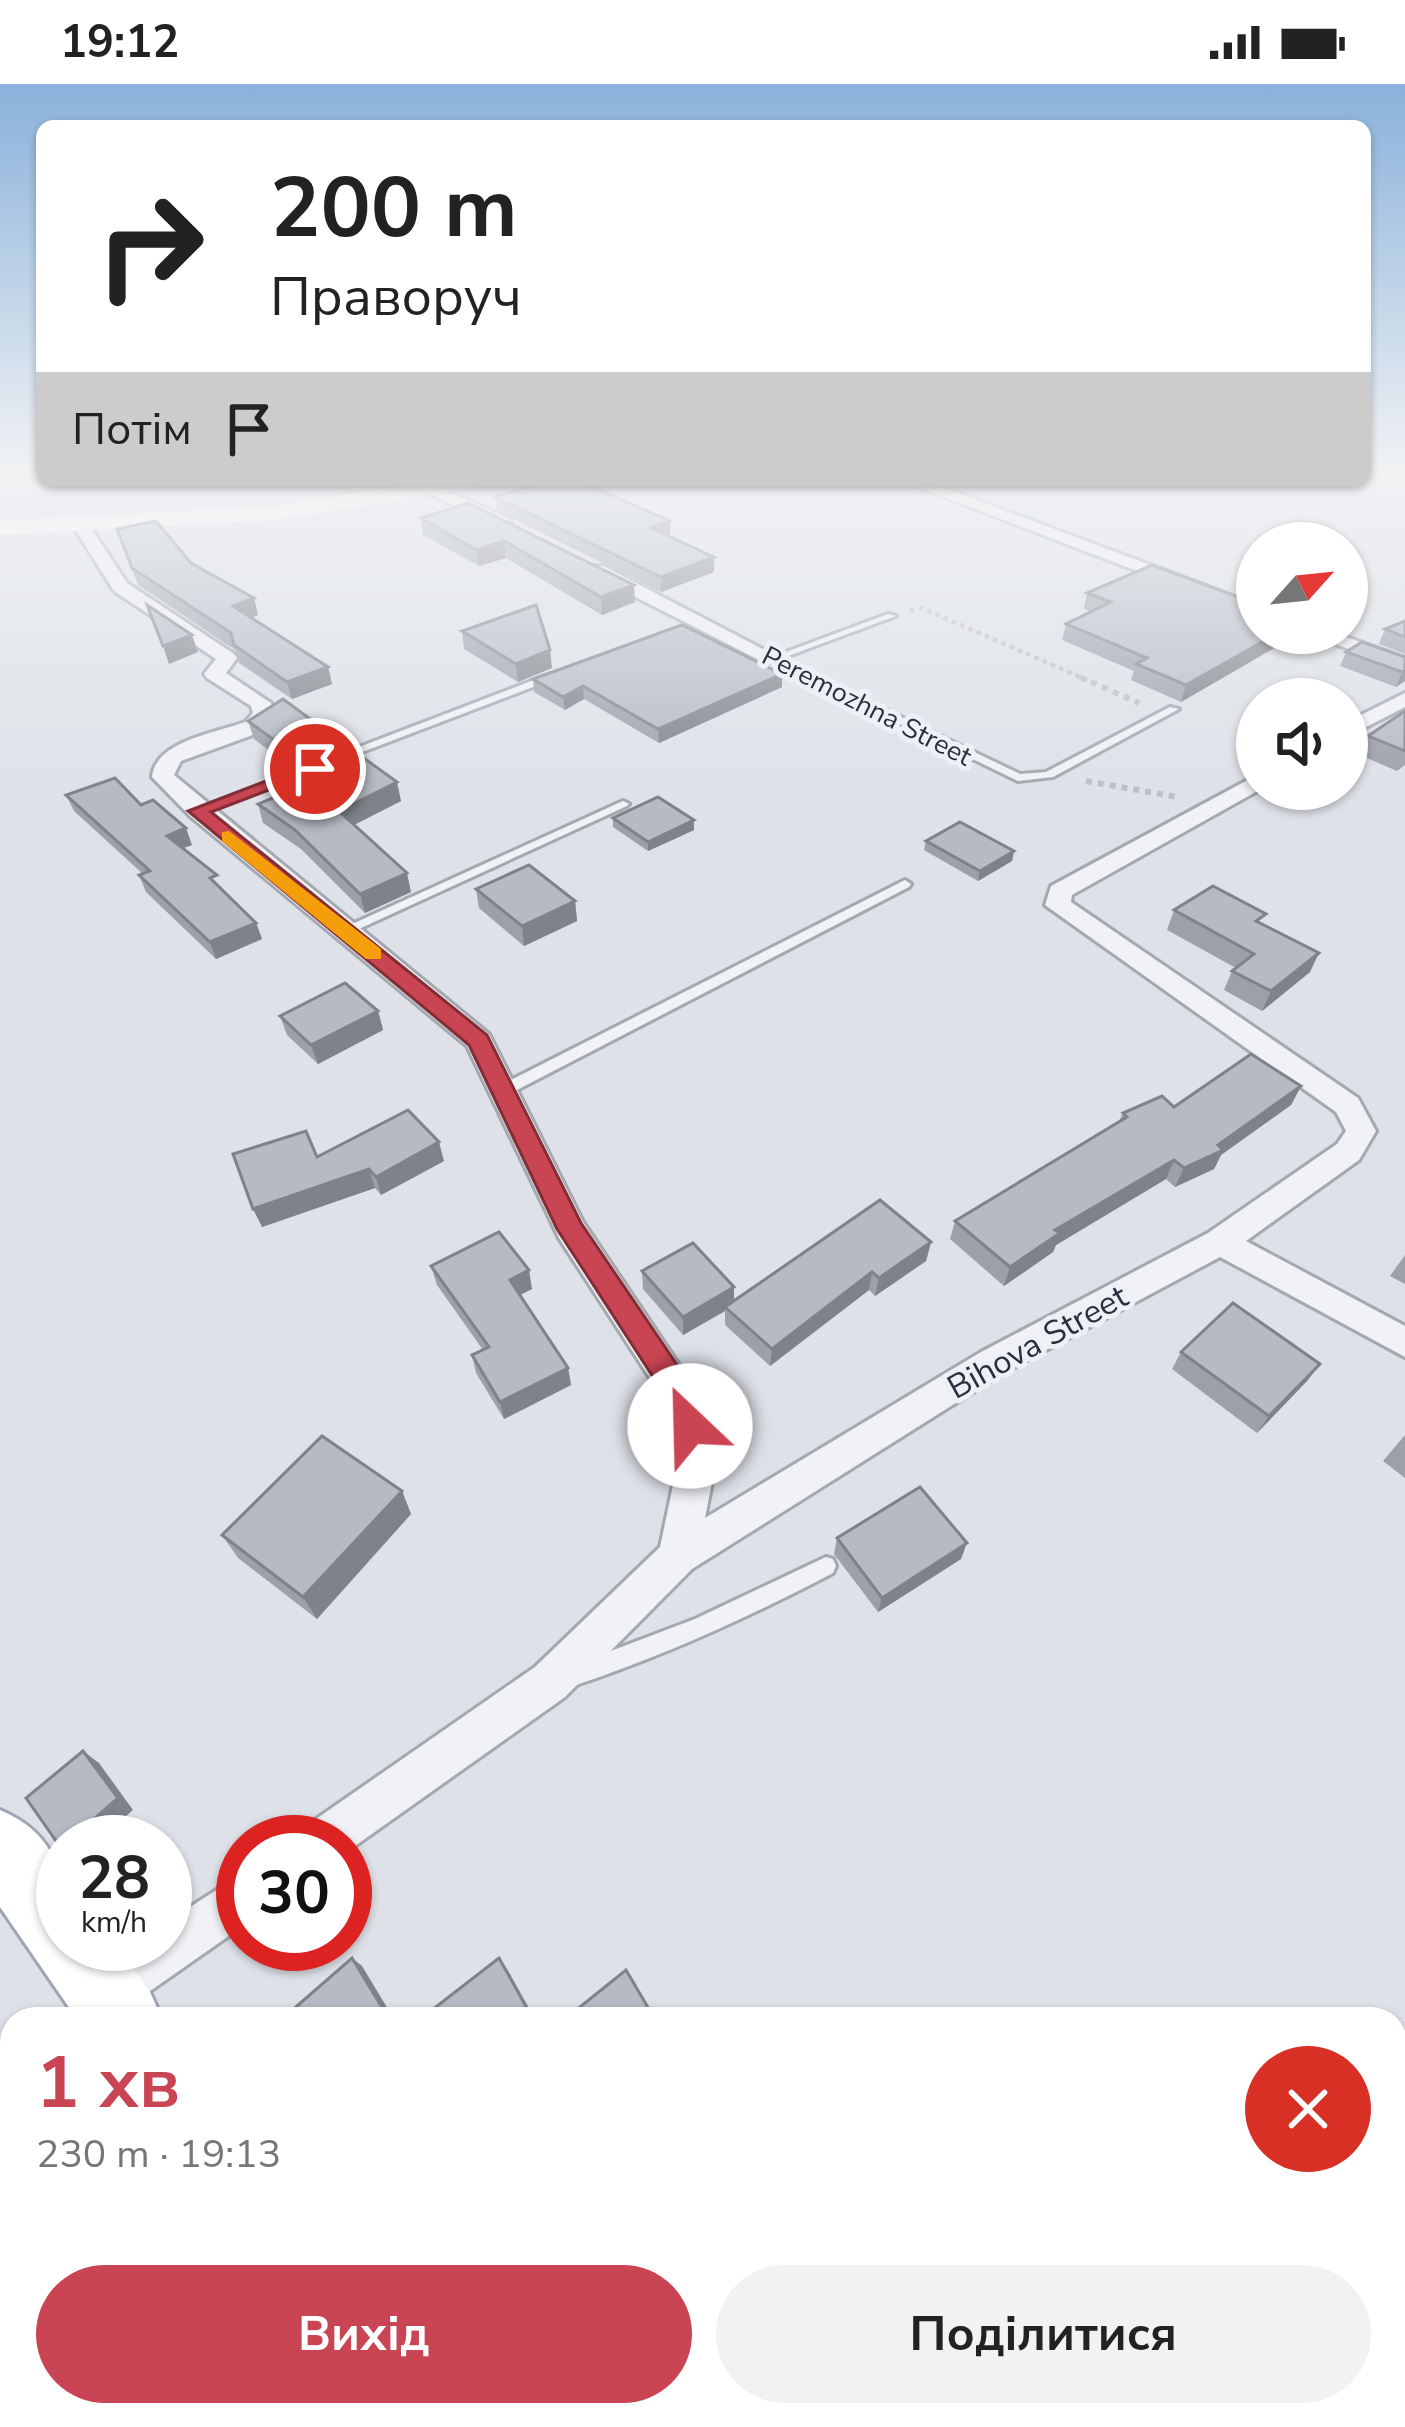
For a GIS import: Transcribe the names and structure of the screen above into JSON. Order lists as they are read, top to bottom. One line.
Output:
{"streets":{"street":["Peremozhna Street","Bihova Street"]},"north":"top right","page":{"status":"19:12","turn":["200 m","Праворуч"],"then":"Потім","speed":"28 km/h","limit":"30","heading":["1 хв","230 m · 19:13"],"buttons":["Вихід","Поділитися"]}}
